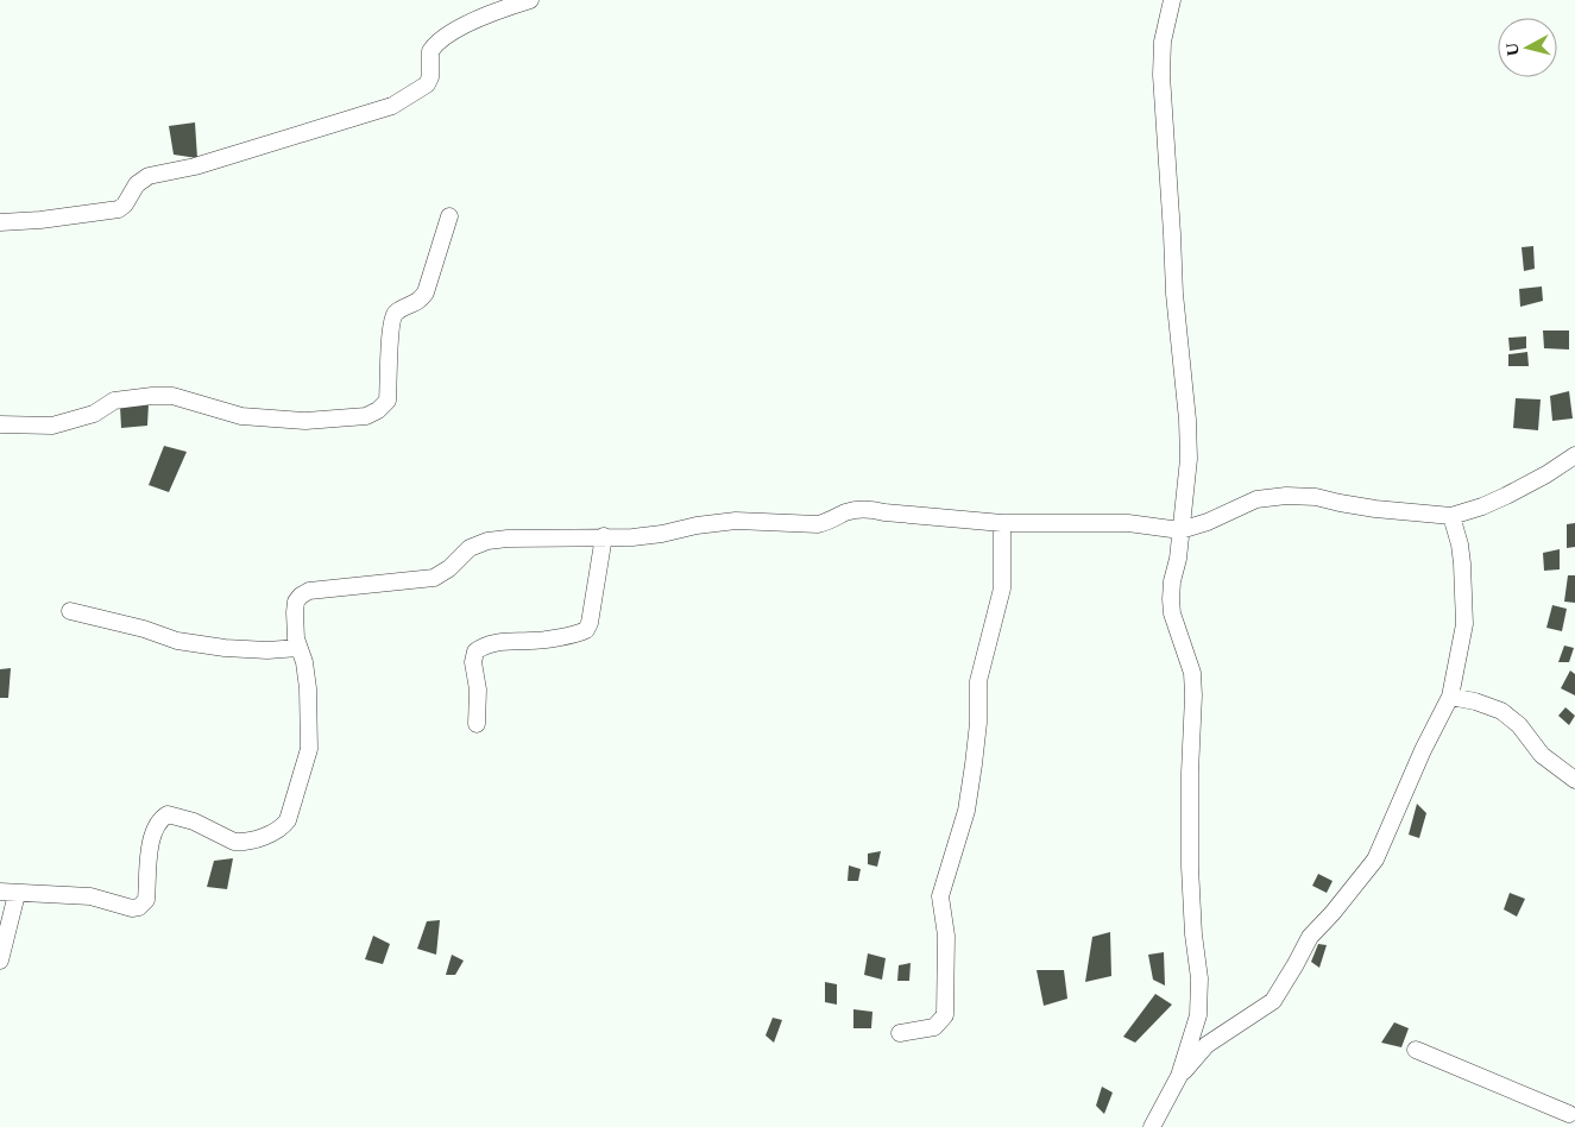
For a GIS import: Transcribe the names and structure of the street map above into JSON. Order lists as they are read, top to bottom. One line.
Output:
{"north":"left"}
